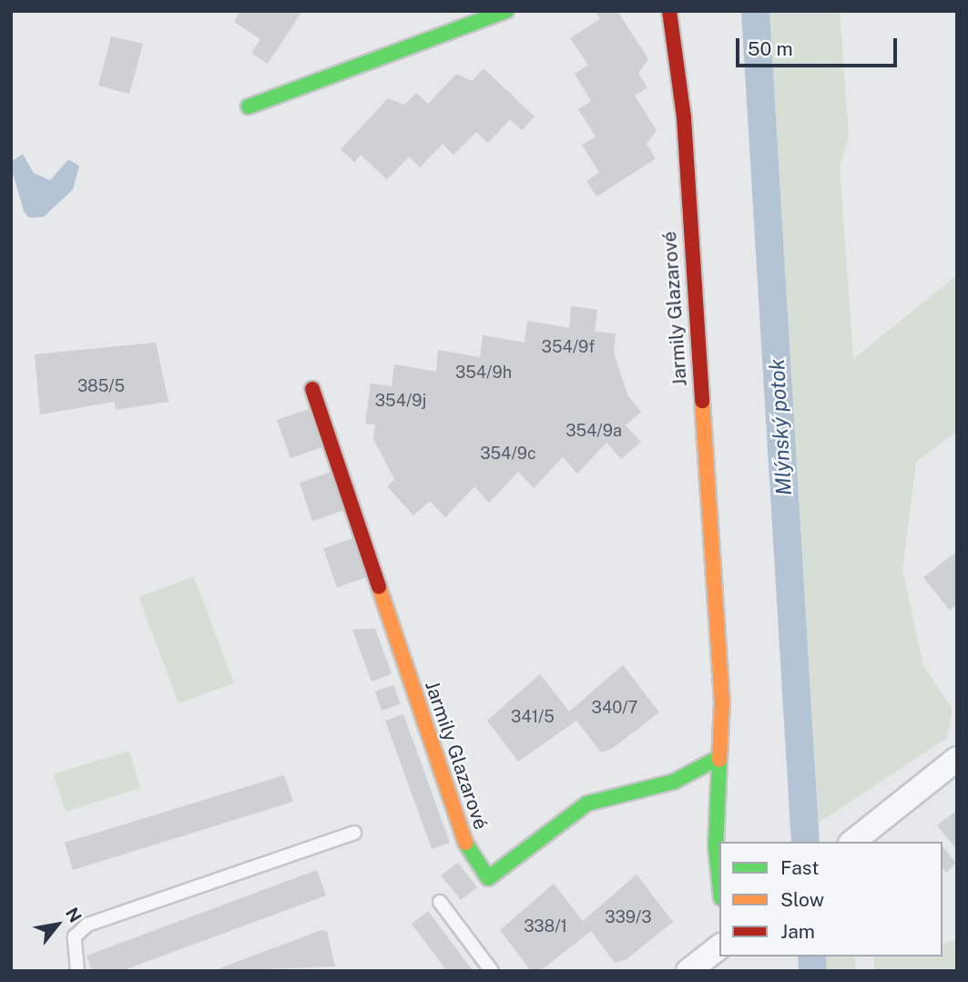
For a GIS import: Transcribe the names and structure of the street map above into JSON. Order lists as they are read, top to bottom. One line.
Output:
{"streets":{"street":["Jarmily Glazarové"]},"water":["Mlýnský potok"],"house_numbers":["354/9f","354/9h","385/5","354/9j","354/9a","354/9c","340/7","341/5","339/3","338/1"],"legend":["Fast","Slow","Jam"],"scale_bar":"50 m","north":"top right"}
